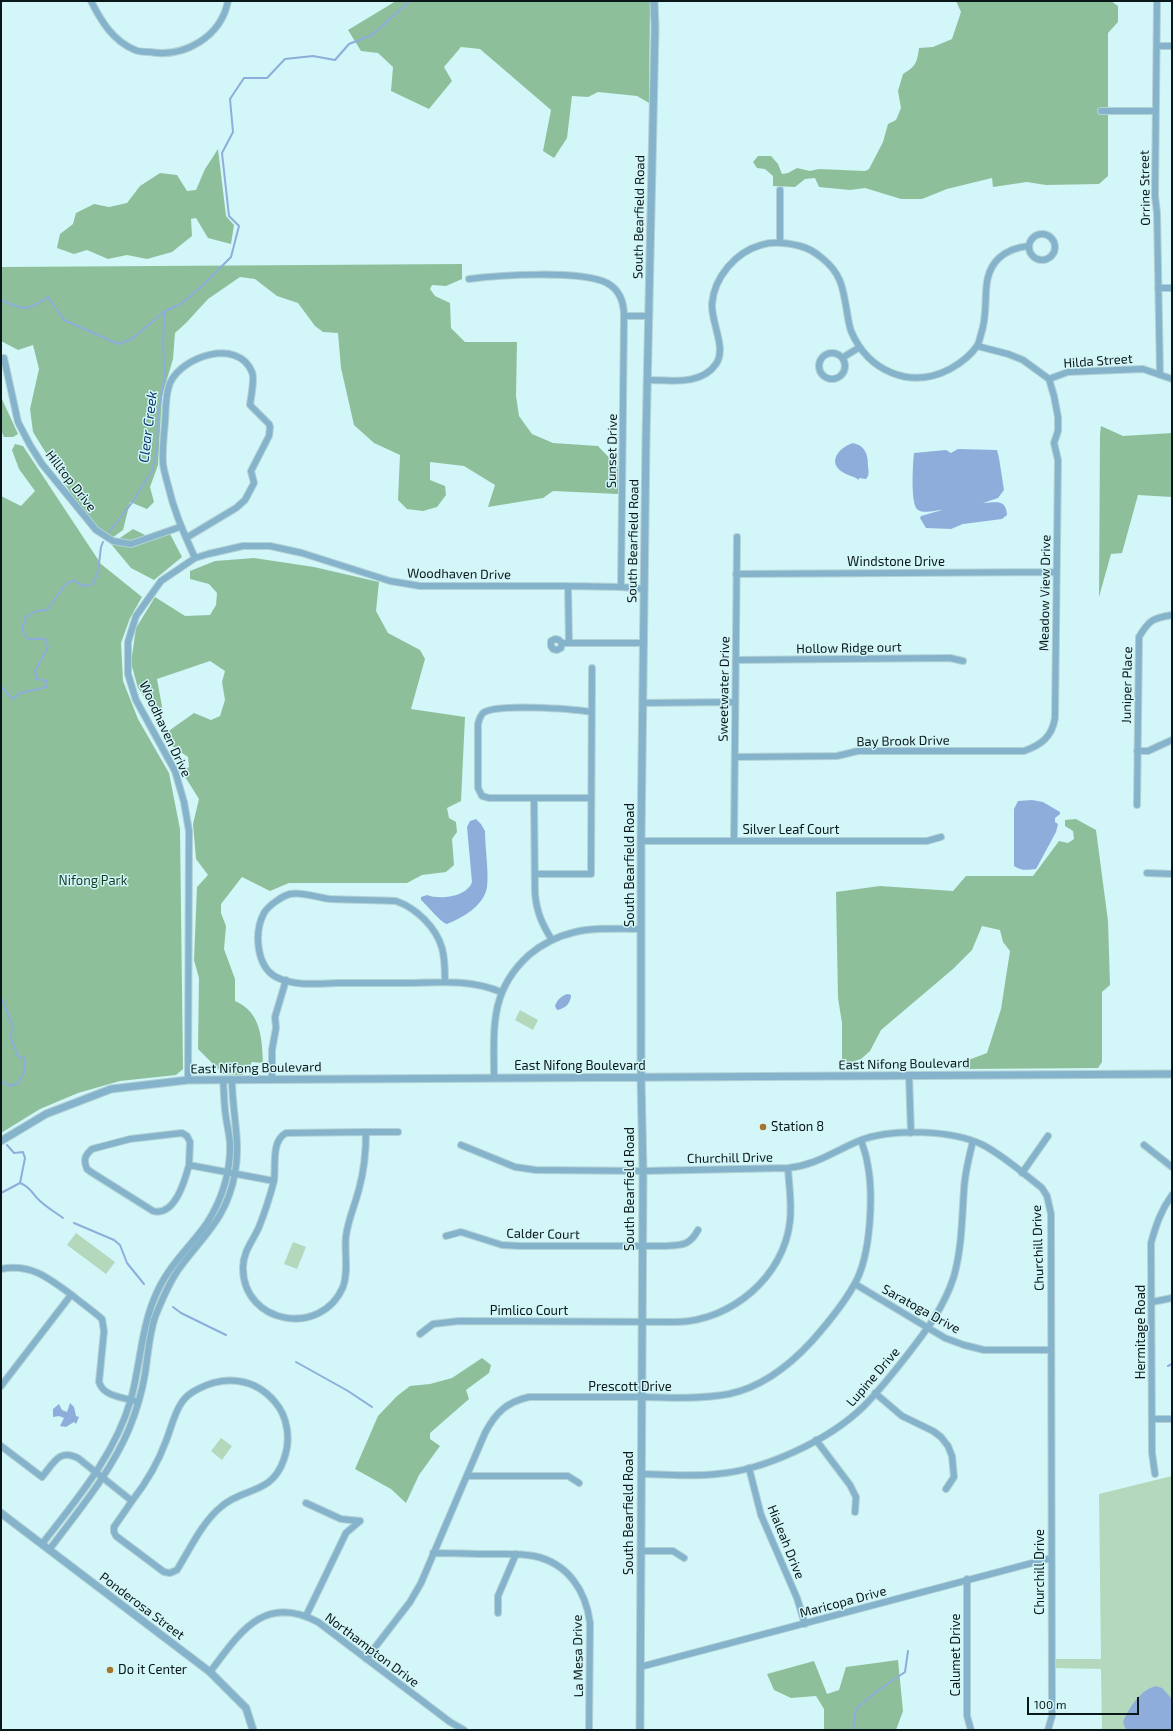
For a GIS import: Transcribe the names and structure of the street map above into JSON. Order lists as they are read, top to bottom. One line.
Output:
{"streets":{"street":["Orrine Street","South Bearfield Road","Hilda Street","Sunset Drive","Hilltop Drive","Windstone Drive","Woodhaven Drive","Meadow View Drive","Hollow Ridge ourt","Juniper Place","Sweetwater Drive","Bay Brook Drive","Silver Leaf Court","East Nifong Boulevard","Churchill Drive","Calder Court","Saratoga Drive","Pimlico Court","Hermitage Road","Lupine Drive","Prescott Drive","Hialeah Drive","Maricopa Drive","Ponderosa Street","Northampton Drive","Calumet Drive","La Mesa Drive"]},"crossings":[["Orrine Street","Hilda Street"],["South Bearfield Road","Woodhaven Drive"],["South Bearfield Road","Silver Leaf Court"],["South Bearfield Road","East Nifong Boulevard"],["South Bearfield Road","Churchill Drive"],["South Bearfield Road","Calder Court"],["South Bearfield Road","Pimlico Court"],["South Bearfield Road","Lupine Drive"],["South Bearfield Road","Prescott Drive"],["South Bearfield Road","Maricopa Drive"],["Hilda Street","Meadow View Drive"],["Sunset Drive","Woodhaven Drive"],["Windstone Drive","Meadow View Drive"],["Windstone Drive","Sweetwater Drive"],["Woodhaven Drive","East Nifong Boulevard"],["Meadow View Drive","Bay Brook Drive"],["Hollow Ridge ourt","Sweetwater Drive"],["Sweetwater Drive","Bay Brook Drive"],["Sweetwater Drive","Silver Leaf Court"],["Churchill Drive","Saratoga Drive"],["Churchill Drive","Pimlico Court"],["Churchill Drive","Lupine Drive"],["Churchill Drive","Prescott Drive"],["Churchill Drive","Maricopa Drive"],["Saratoga Drive","Lupine Drive"],["Saratoga Drive","Prescott Drive"],["Lupine Drive","Hialeah Drive"],["Prescott Drive","Northampton Drive"],["Prescott Drive","La Mesa Drive"],["Hialeah Drive","Maricopa Drive"],["Maricopa Drive","Calumet Drive"],["Ponderosa Street","Northampton Drive"]],"water":["Clear Creek"],"parks":["Nifong Park"],"places":["Station 8","Do it Center"],"scale_bar":"100 m"}
